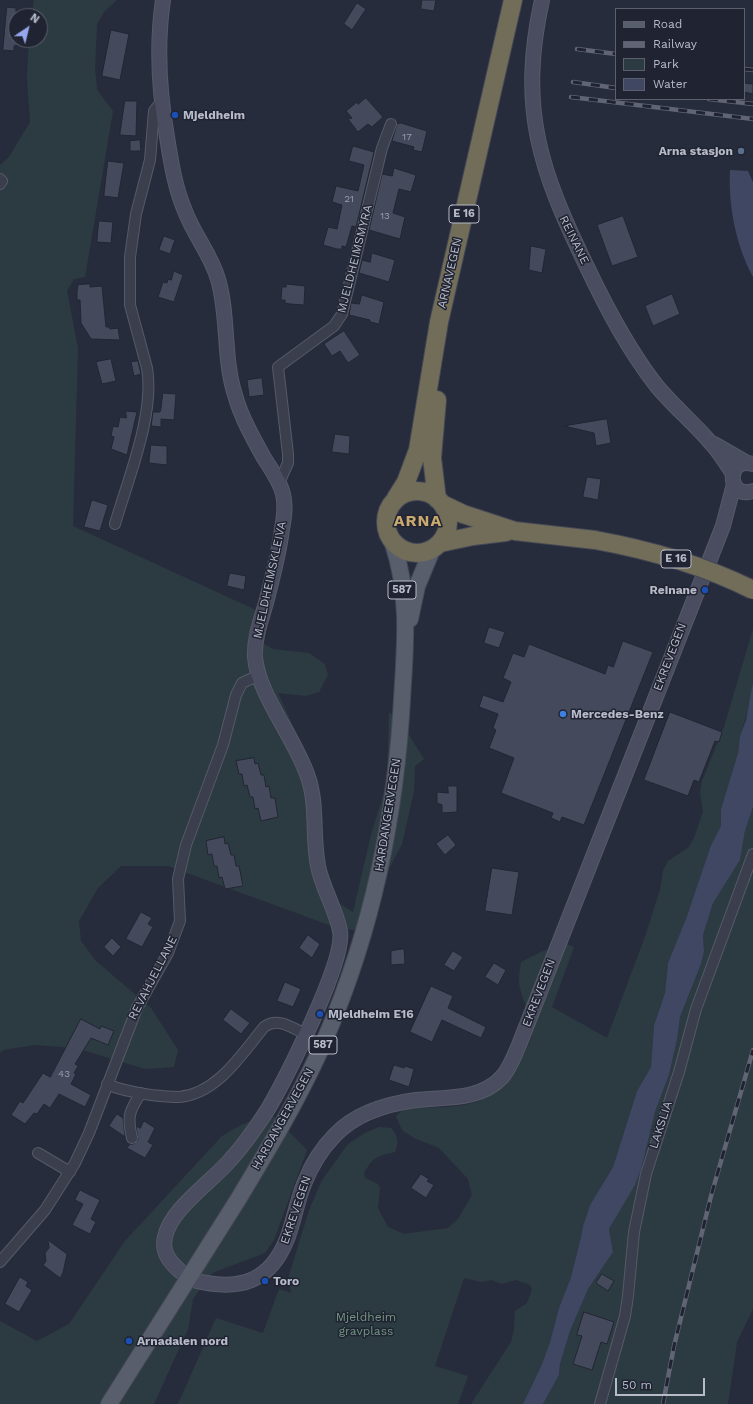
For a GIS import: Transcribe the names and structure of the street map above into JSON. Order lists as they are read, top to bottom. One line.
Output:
{"streets":{"highway":["E 16","ARNAVEGEN"],"main road":["REINANE","MJELDHEIMSKLEIVA","587","EKREVEGEN","HARDANGERVEGEN"],"street":["MJELDHEIMSMYRA","REVAHJELLANE","LAKSLIA"]},"crossings":[["E 16","ARNAVEGEN"],["E 16","HARDANGERVEGEN"],["REINANE","EKREVEGEN"],["MJELDHEIMSMYRA","MJELDHEIMSKLEIVA"],["ARNAVEGEN","HARDANGERVEGEN"],["MJELDHEIMSKLEIVA","REVAHJELLANE"]],"districts":["ARNA"],"parks":["Mjeldheim gravplass"],"places":["Mjeldheim","Arna stasjon","Reinane","Mercedes-Benz","Mjeldheim E16","Toro","Arnadalen nord"],"house_numbers":["17","21","13","43"],"legend":["Road","Railway","Park","Water"],"scale_bar":"50 m","north":"top right"}
